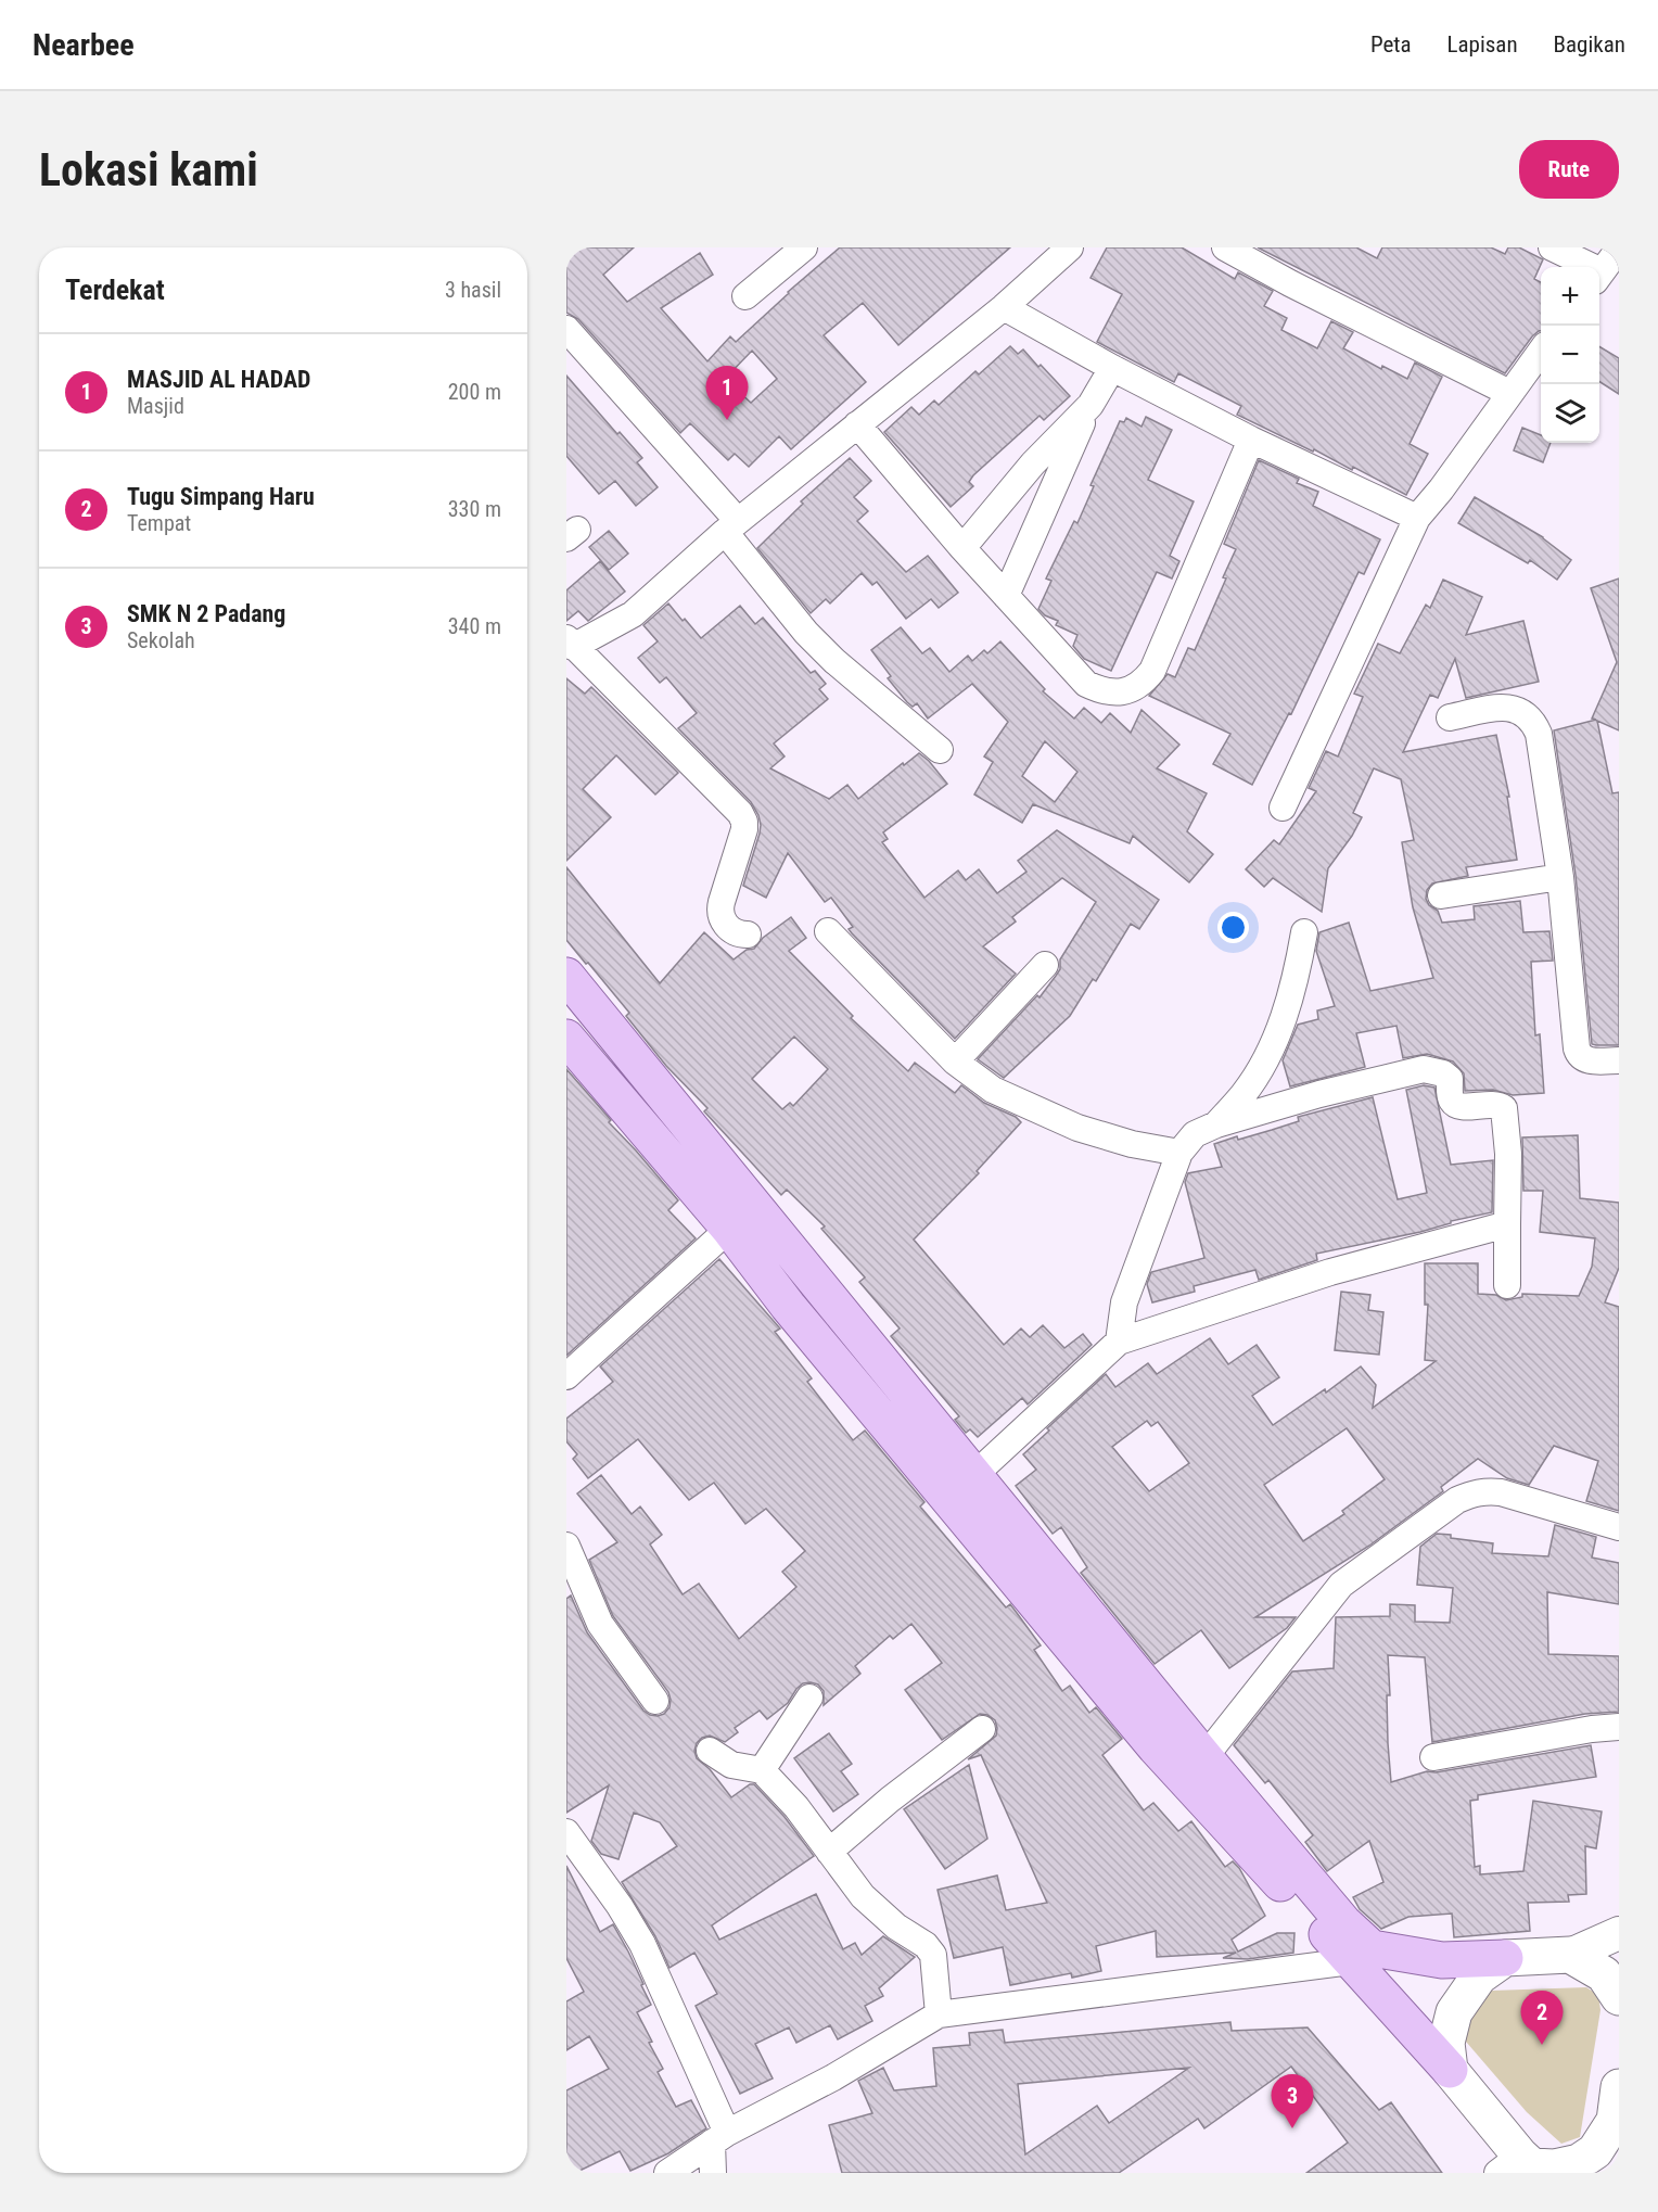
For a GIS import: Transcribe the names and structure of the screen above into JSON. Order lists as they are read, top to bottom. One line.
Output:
{"page":{"header":"Nearbee","nav":["Peta","Lapisan","Bagikan"],"buttons":"Rute","title":"Lokasi kami","heading":["Terdekat","3 hasil"],"map_buttons":["+","−"],"list":[{"mark":"1","name":"MASJID AL HADAD","note":"Masjid","value":"200 m"},{"mark":"2","name":"Tugu Simpang Haru","note":"Tempat","value":"330 m"},{"mark":"3","name":"SMK N 2 Padang","note":"Sekolah","value":"340 m"}],"pins":["1","2","3"]}}
